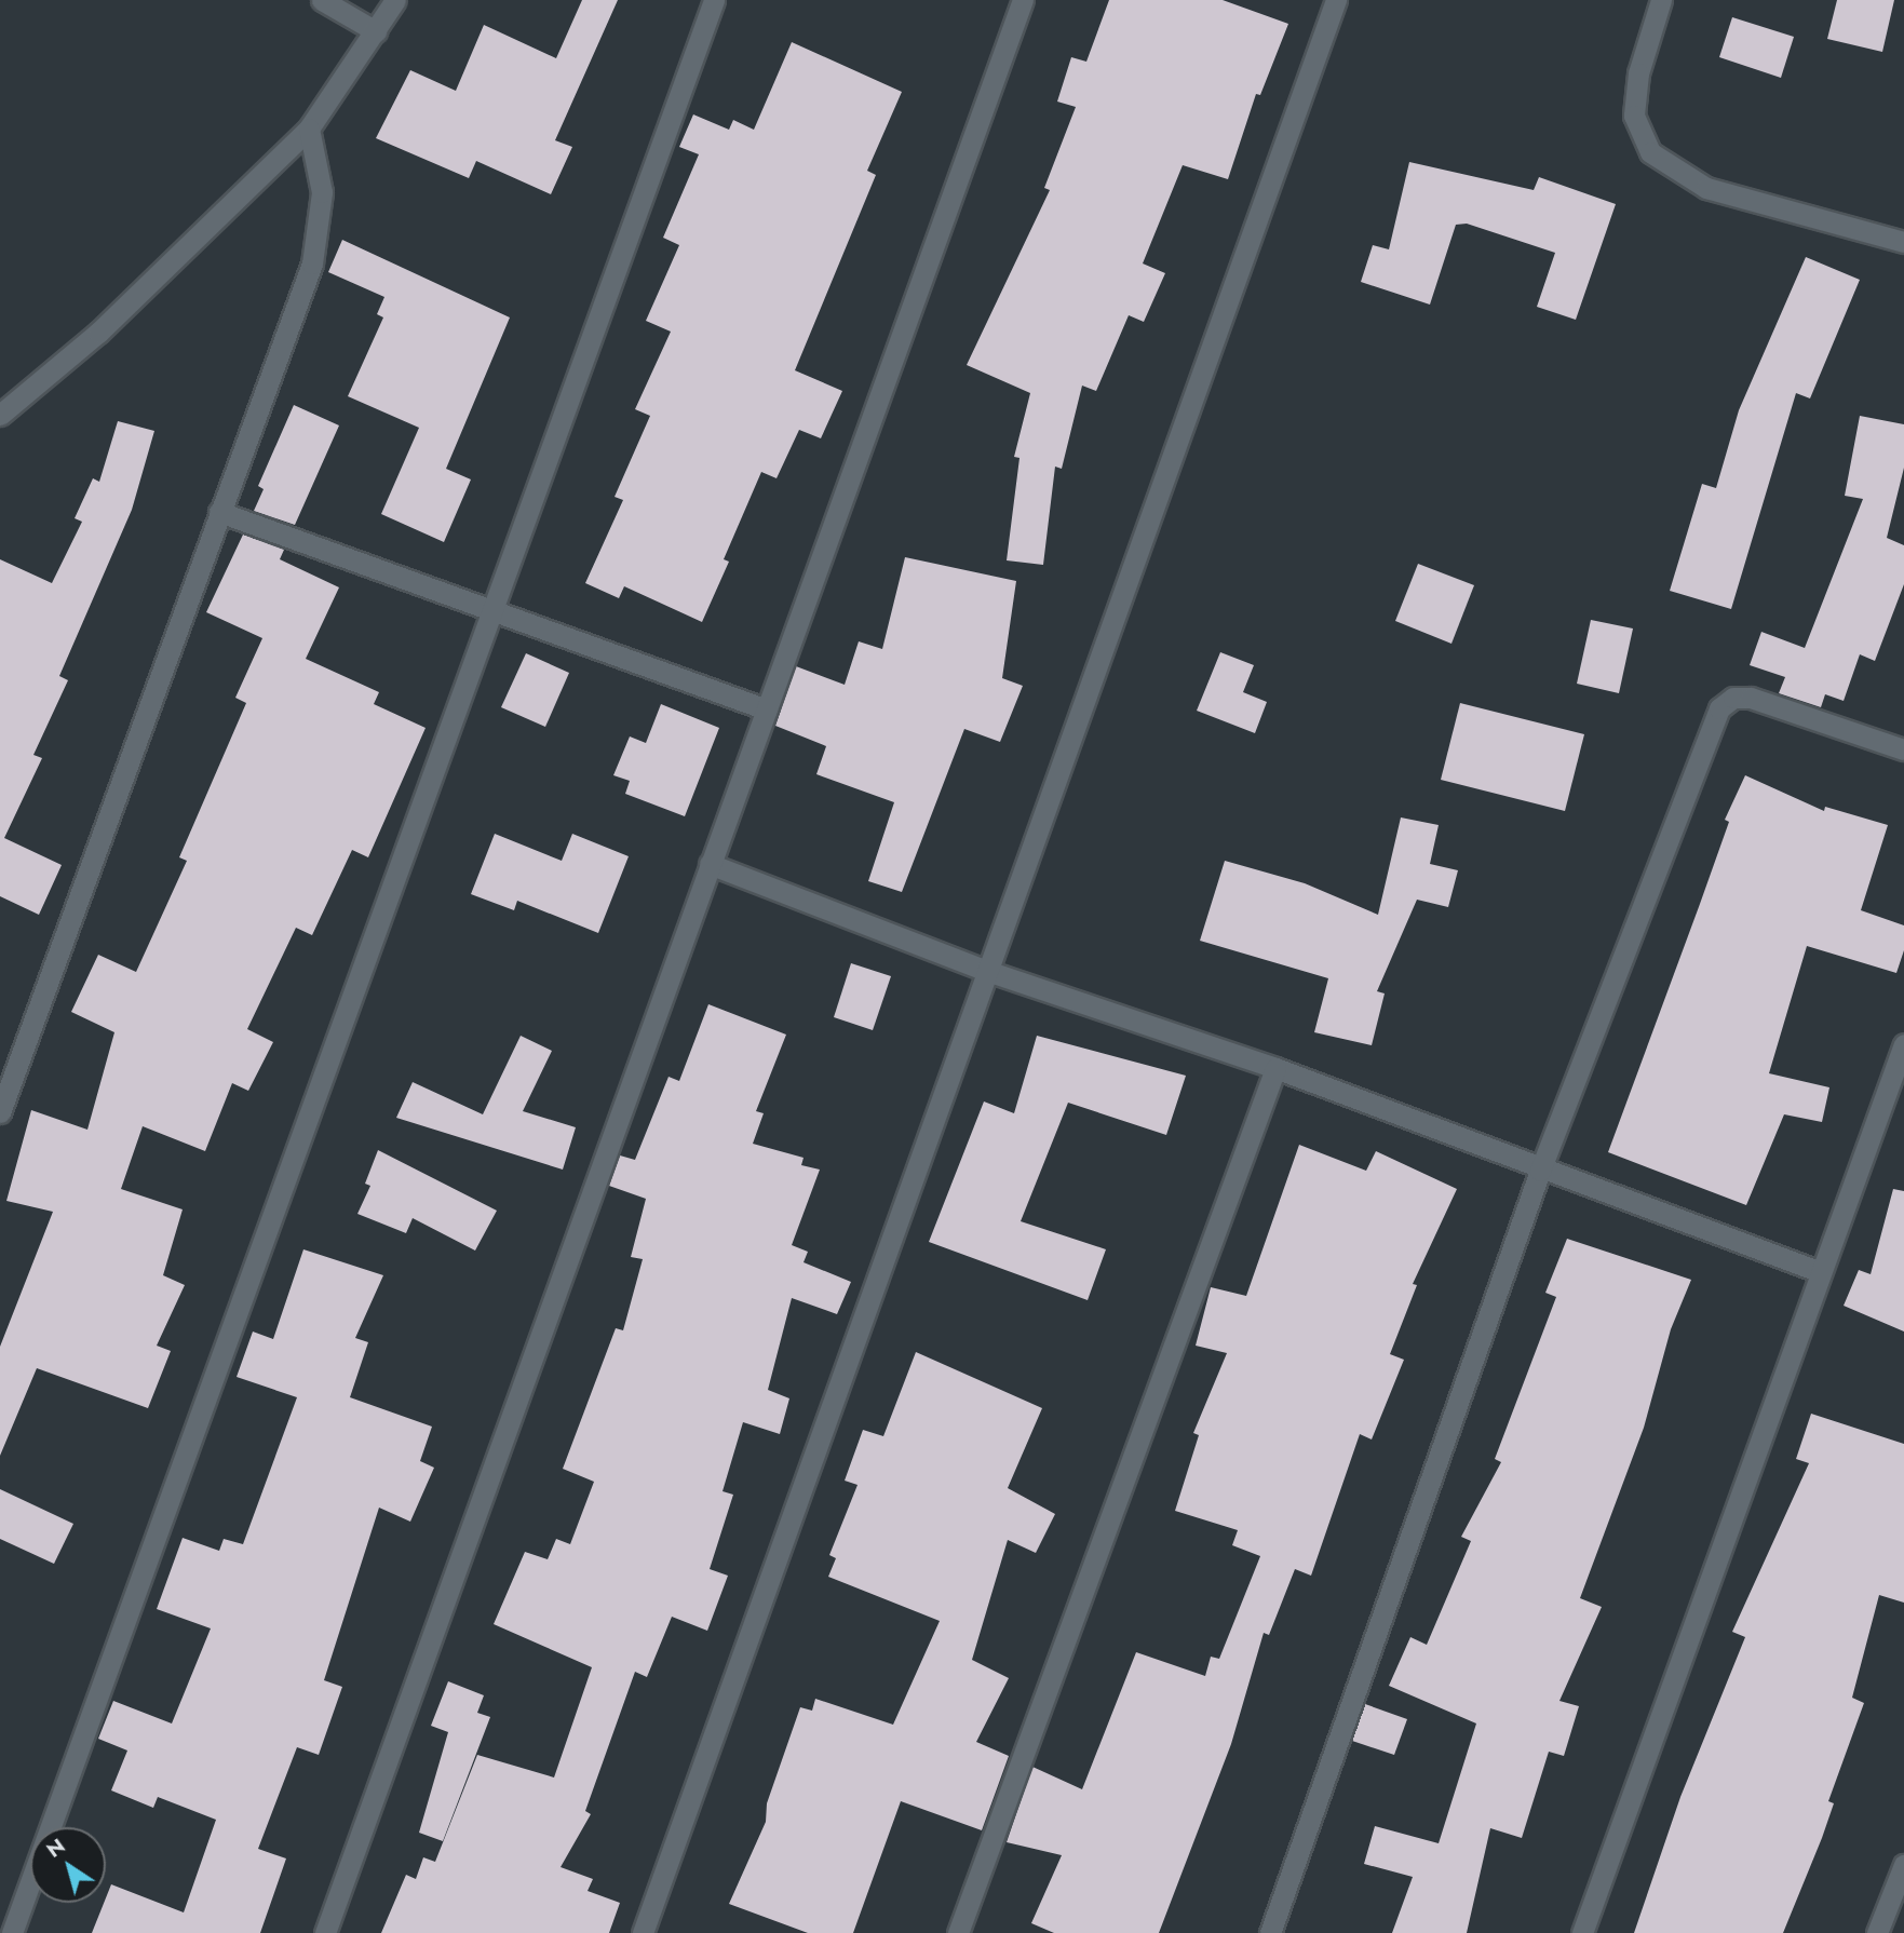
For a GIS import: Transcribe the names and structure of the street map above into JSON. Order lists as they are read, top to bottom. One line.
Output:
{"north":"top left"}
